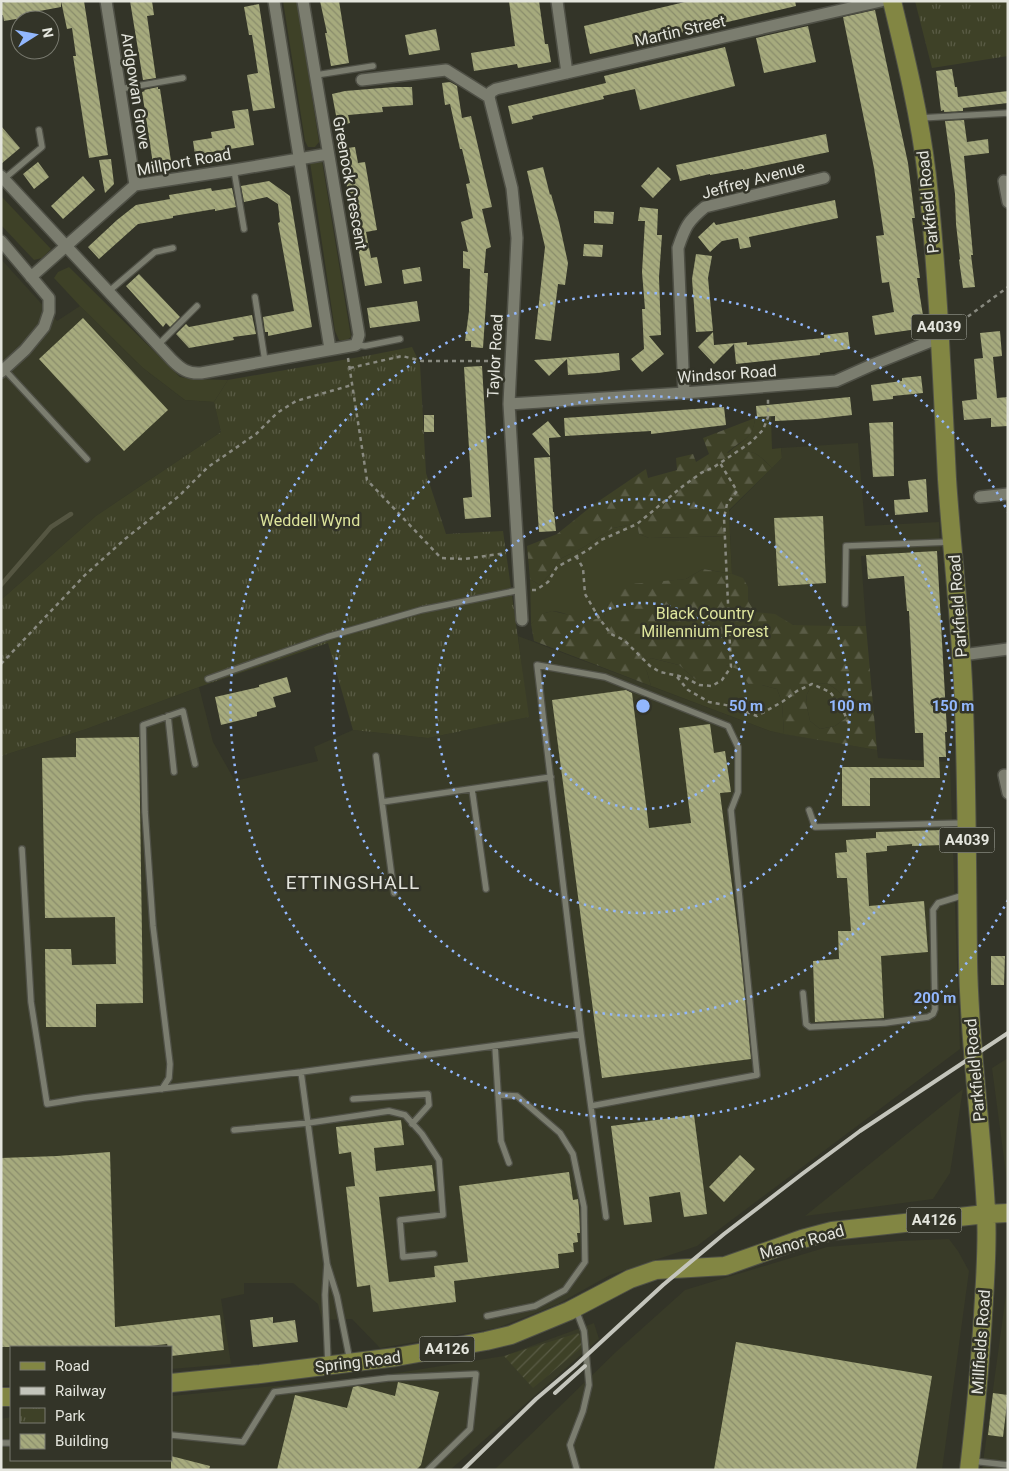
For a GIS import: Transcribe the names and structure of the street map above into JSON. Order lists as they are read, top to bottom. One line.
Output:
{"streets":{"main road":["Parkfield Road","A4039","A4126","Manor Road","Millfields Road","Spring Road"],"street":["Martin Street","Ardgowan Grove","Millport Road","Jeffrey Avenue","Greenock Crescent","Taylor Road","Windsor Road"]},"crossings":[["Martin Street","Taylor Road"],["Ardgowan Grove","Millport Road"],["Millport Road","Greenock Crescent"],["Jeffrey Avenue","Windsor Road"],["Parkfield Road","Windsor Road"],["Parkfield Road","A4126"],["Parkfield Road","Manor Road"],["Parkfield Road","Millfields Road"],["Taylor Road","Windsor Road"],["A4126","Manor Road"],["A4126","Millfields Road"],["Manor Road","Millfields Road"],["Manor Road","Spring Road"]],"districts":["ETTINGSHALL"],"parks":["Weddell Wynd","Black Country Millennium Forest"],"legend":["Road","Railway","Park","Building"],"north":"right","rings":["50 m","100 m","150 m","200 m"]}
